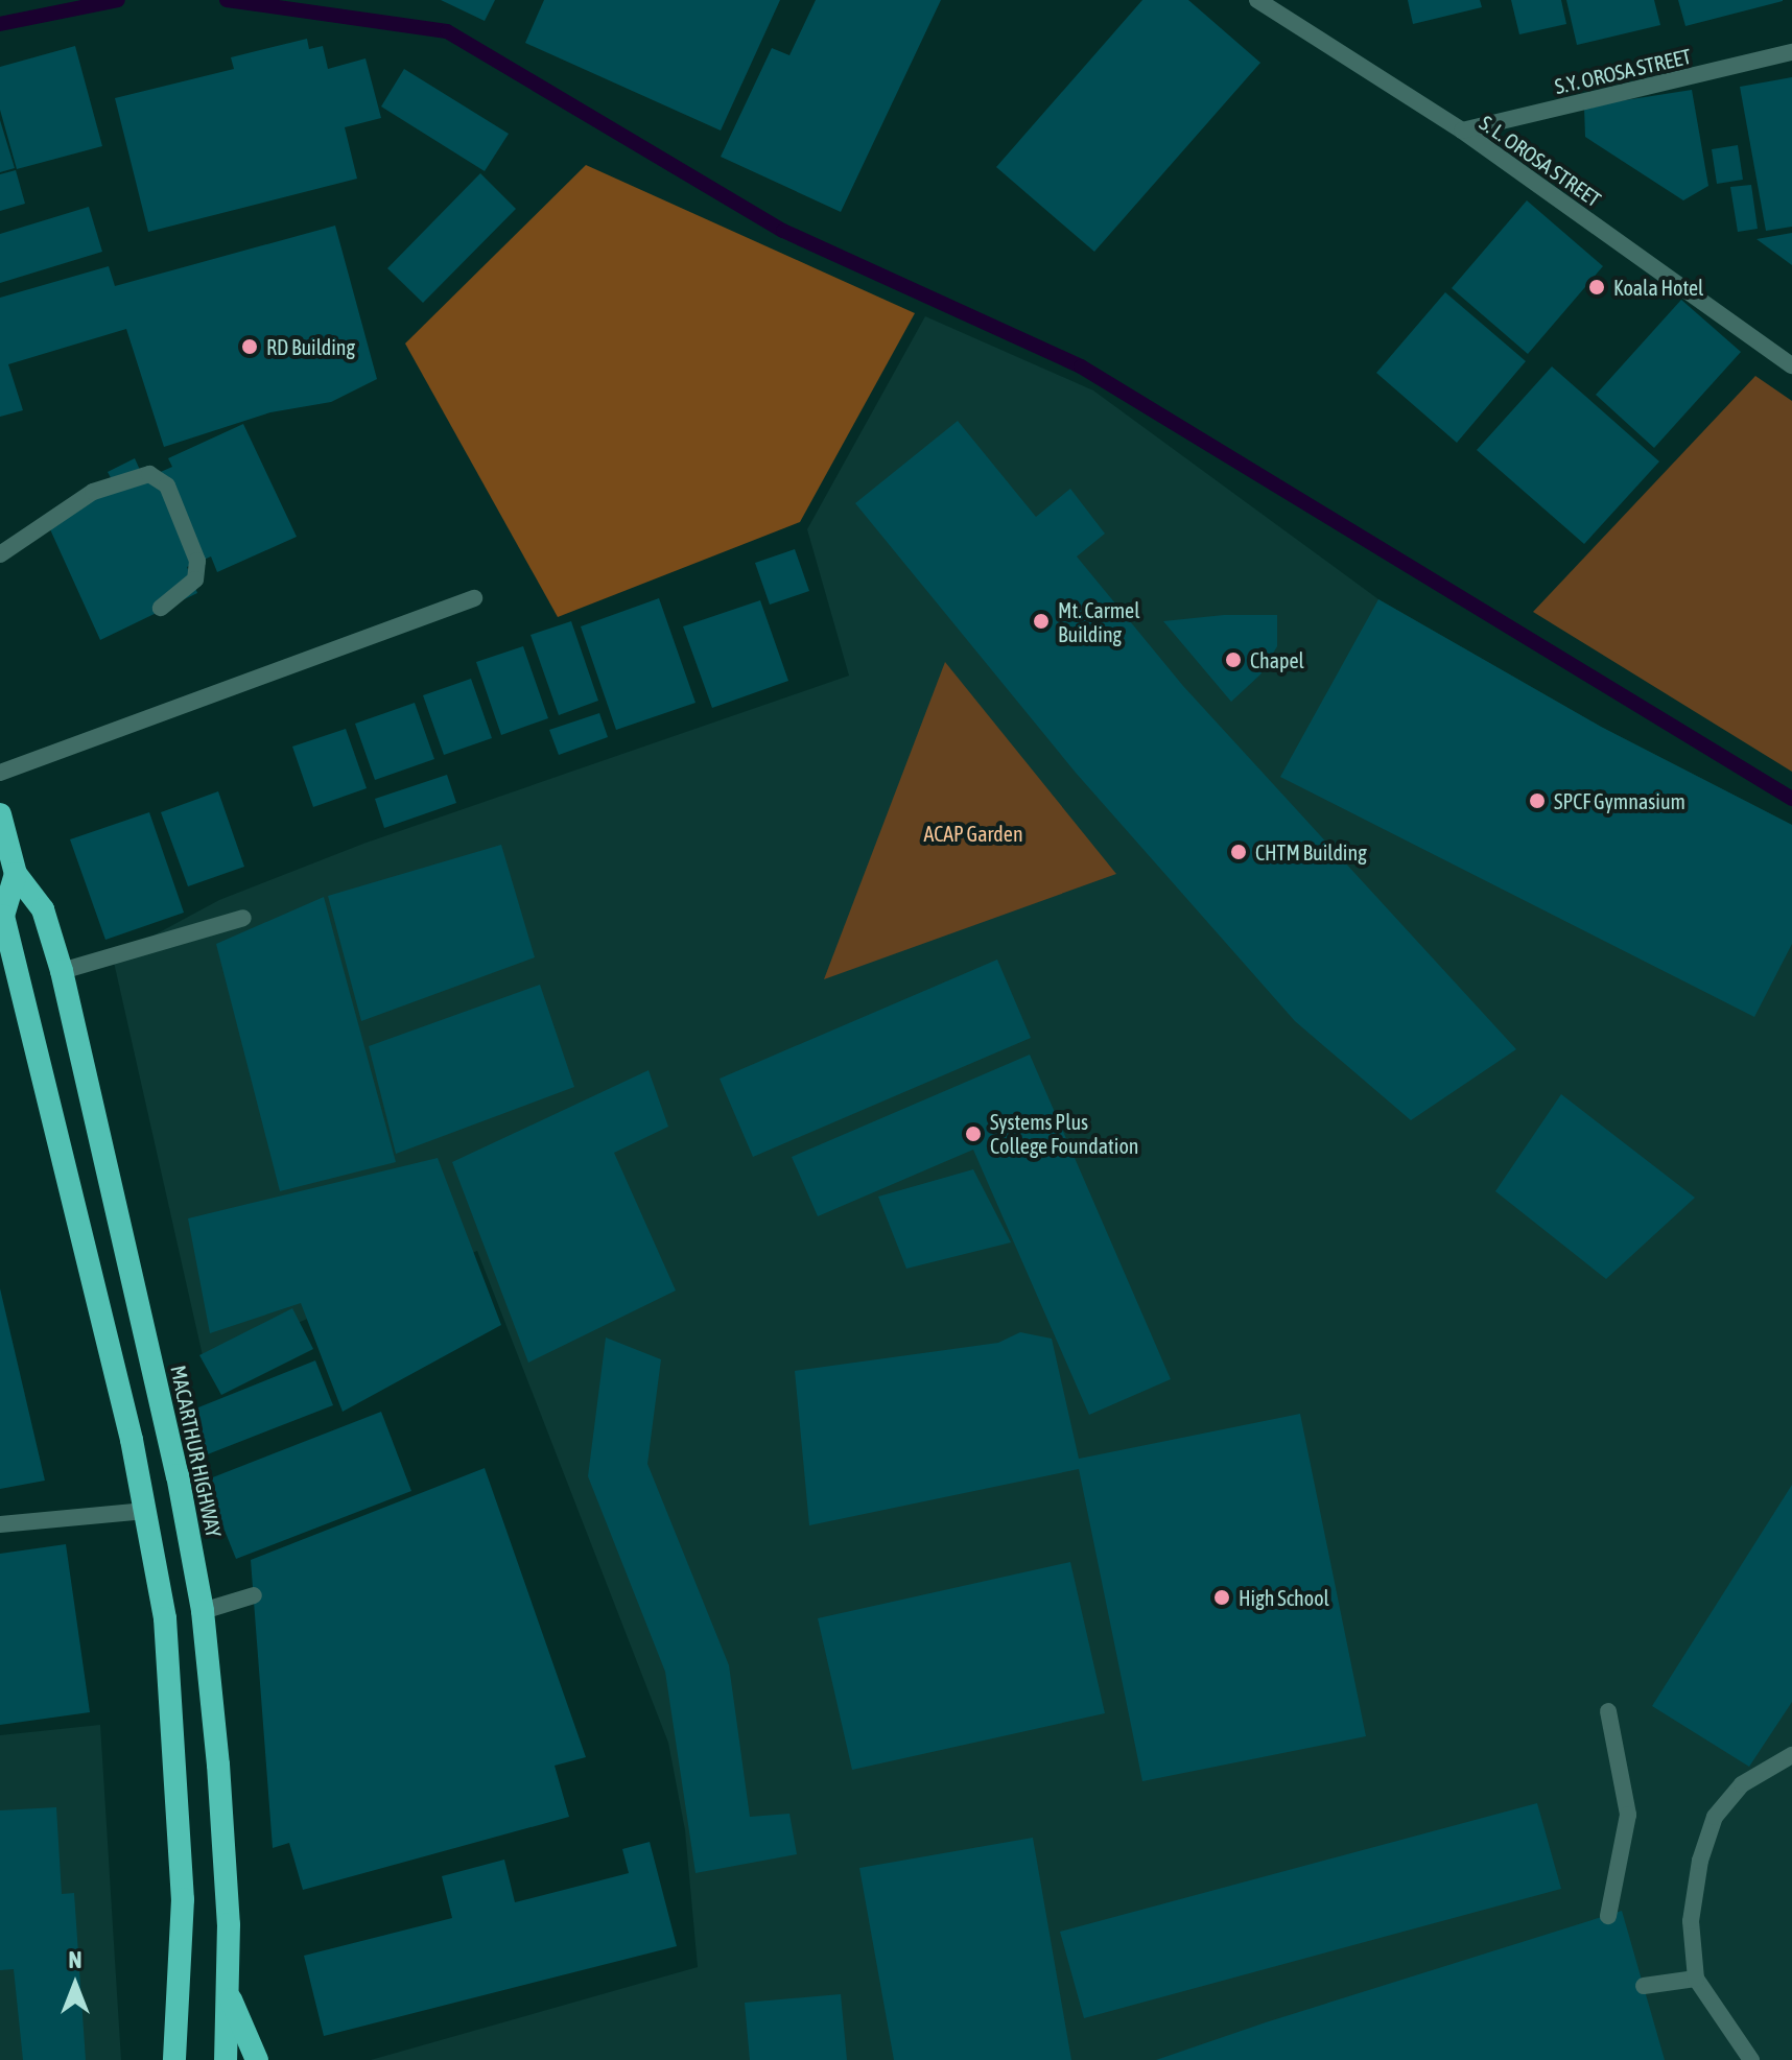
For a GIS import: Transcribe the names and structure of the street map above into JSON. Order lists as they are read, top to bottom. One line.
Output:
{"streets":{"highway":["MACARTHUR HIGHWAY"],"street":["S.Y. OROSA STREET","S. L. OROSA STREET"]},"crossings":[["S.Y. OROSA STREET","S. L. OROSA STREET"]],"parks":["ACAP Garden"],"places":["Koala Hotel","RD Building","Mt. Carmel Building","Chapel","SPCF Gymnasium","CHTM Building","Systems Plus College Foundation","High School"],"north":"top"}
